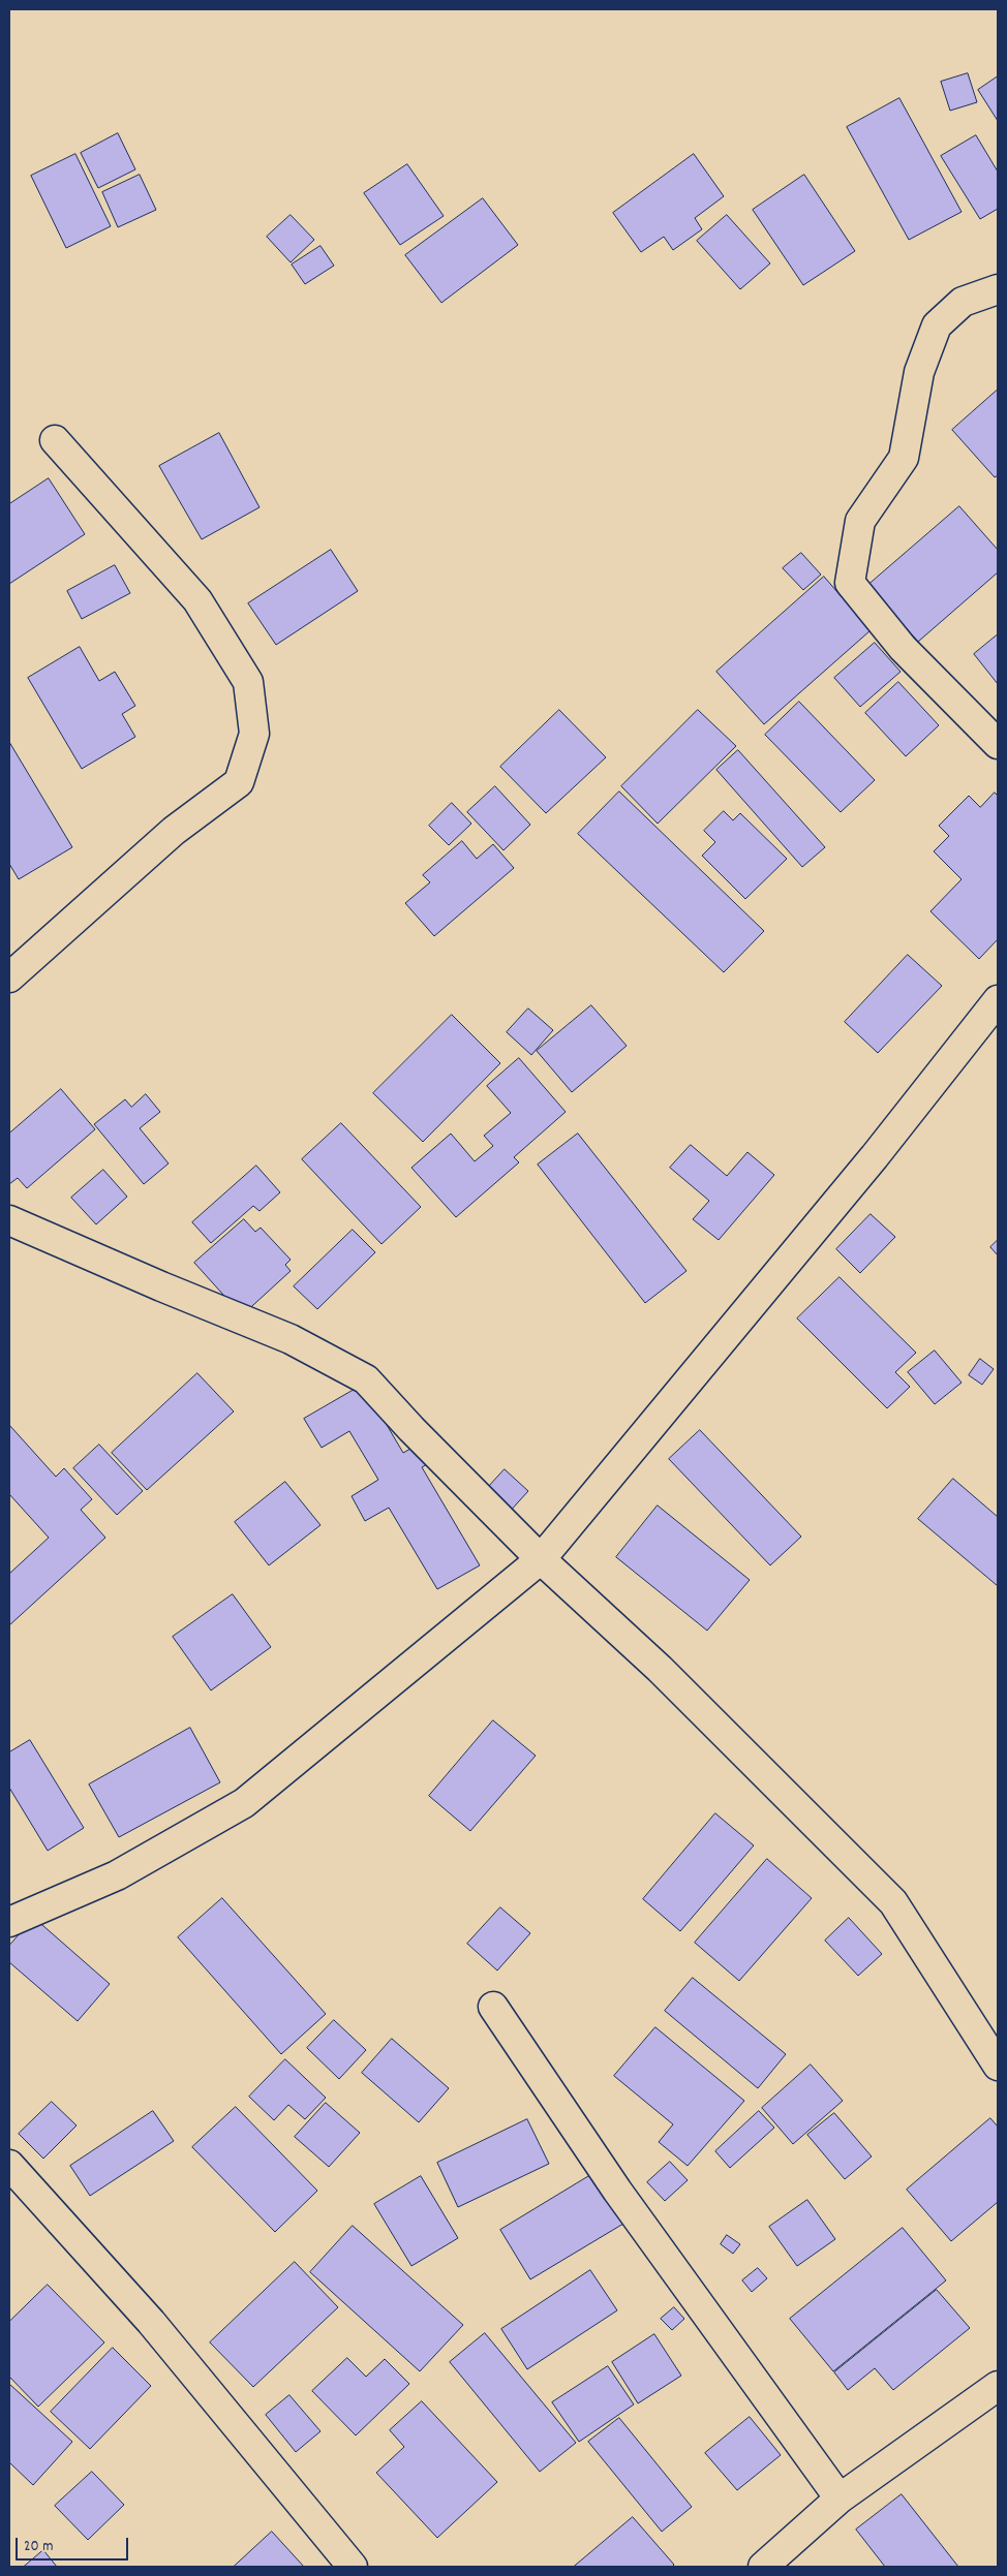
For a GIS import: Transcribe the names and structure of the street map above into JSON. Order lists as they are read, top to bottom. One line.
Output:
{"scale_bar":"20 m"}
